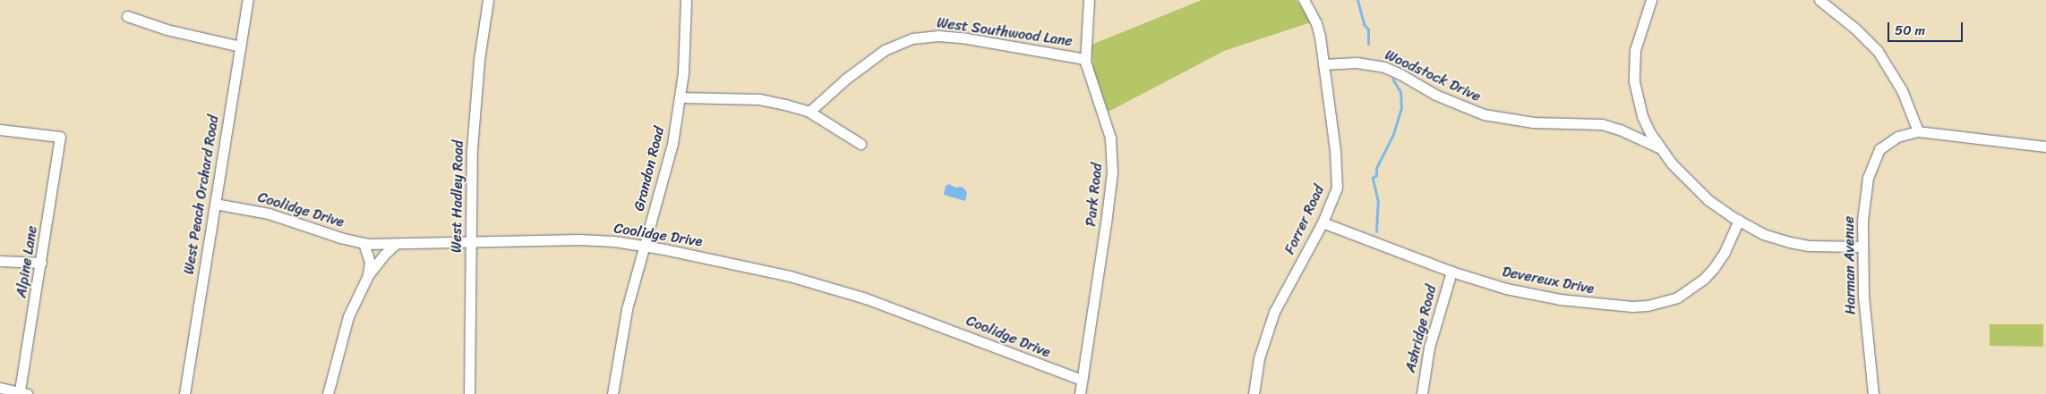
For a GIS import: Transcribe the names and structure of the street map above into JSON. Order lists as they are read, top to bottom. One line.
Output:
{"streets":{"street":["West Southwood Lane","Woodstock Drive","Grandon Road","West Peach Orchard Road","Park Road","West Hadley Road","Coolidge Drive","Forrer Road","Alpine Lane","Harman Avenue","Devereux Drive","Ashridge Road"]},"crossings":[["West Southwood Lane","Park Road"],["Woodstock Drive","Forrer Road"],["Grandon Road","Coolidge Drive"],["West Peach Orchard Road","Coolidge Drive"],["Park Road","Coolidge Drive"],["West Hadley Road","Coolidge Drive"],["Forrer Road","Devereux Drive"],["Devereux Drive","Ashridge Road"]],"scale_bar":"50 m"}
